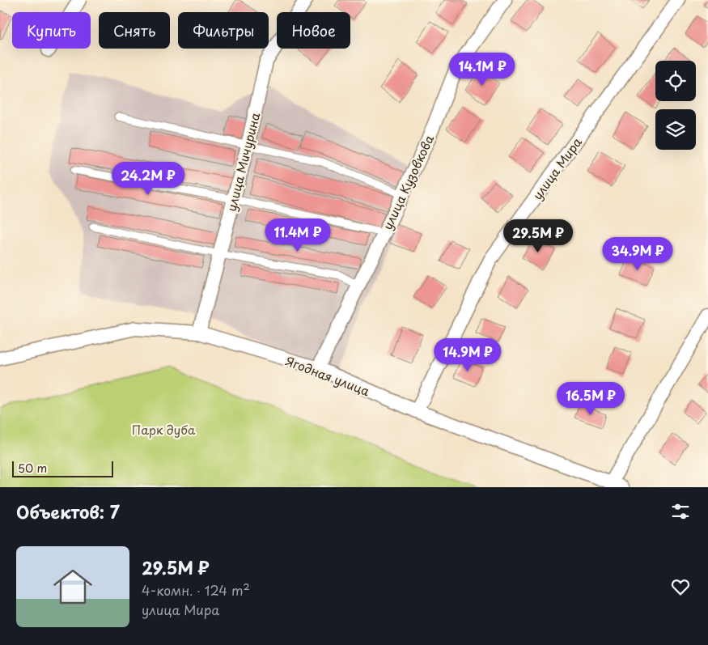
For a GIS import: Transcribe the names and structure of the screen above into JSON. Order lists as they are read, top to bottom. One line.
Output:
{"streets":{"street":["улица Мичурина","улица Мира","улица Кузовкова","Ягодная улица"]},"crossings":[["улица Мичурина","Ягодная улица"],["улица Мира","Ягодная улица"],["улица Кузовкова","Ягодная улица"]],"parks":["Парк дуба"],"scale_bar":"50 m","page":{"chip":["Купить","Снять","Фильтры","Новое"],"price":["14.1M ₽","24.2M ₽","11.4M ₽","29.5M ₽","34.9M ₽","14.9M ₽","16.5M ₽"],"scale":"50 m","heading":"Объектов: 7","list":[{"name":"29.5M ₽","note":"4-комн. · 124 m² · улица Мира"}]}}
